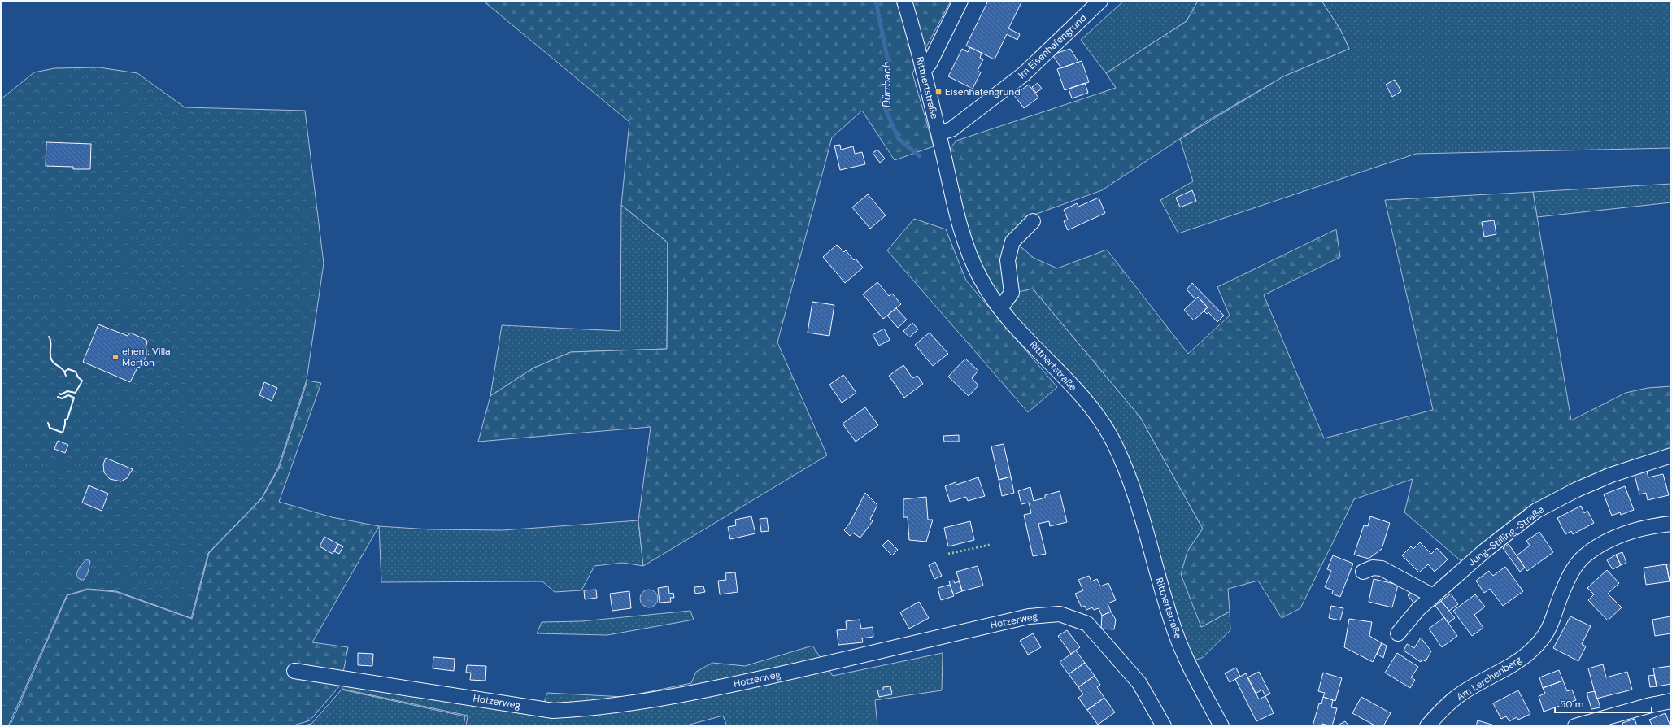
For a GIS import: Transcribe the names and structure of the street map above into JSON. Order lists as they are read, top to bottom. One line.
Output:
{"streets":{"street":["Im Eisenhafengrund","Rittnertstraße","Jung-Stilling-Straße","Hotzerweg","Am Lerchenberg"]},"crossings":[["Im Eisenhafengrund","Rittnertstraße"]],"water":["Dürrbach"],"places":{"transit":["Eisenhafengrund"],"other":["ehem. Villa Merton"]},"scale_bar":"50 m"}
